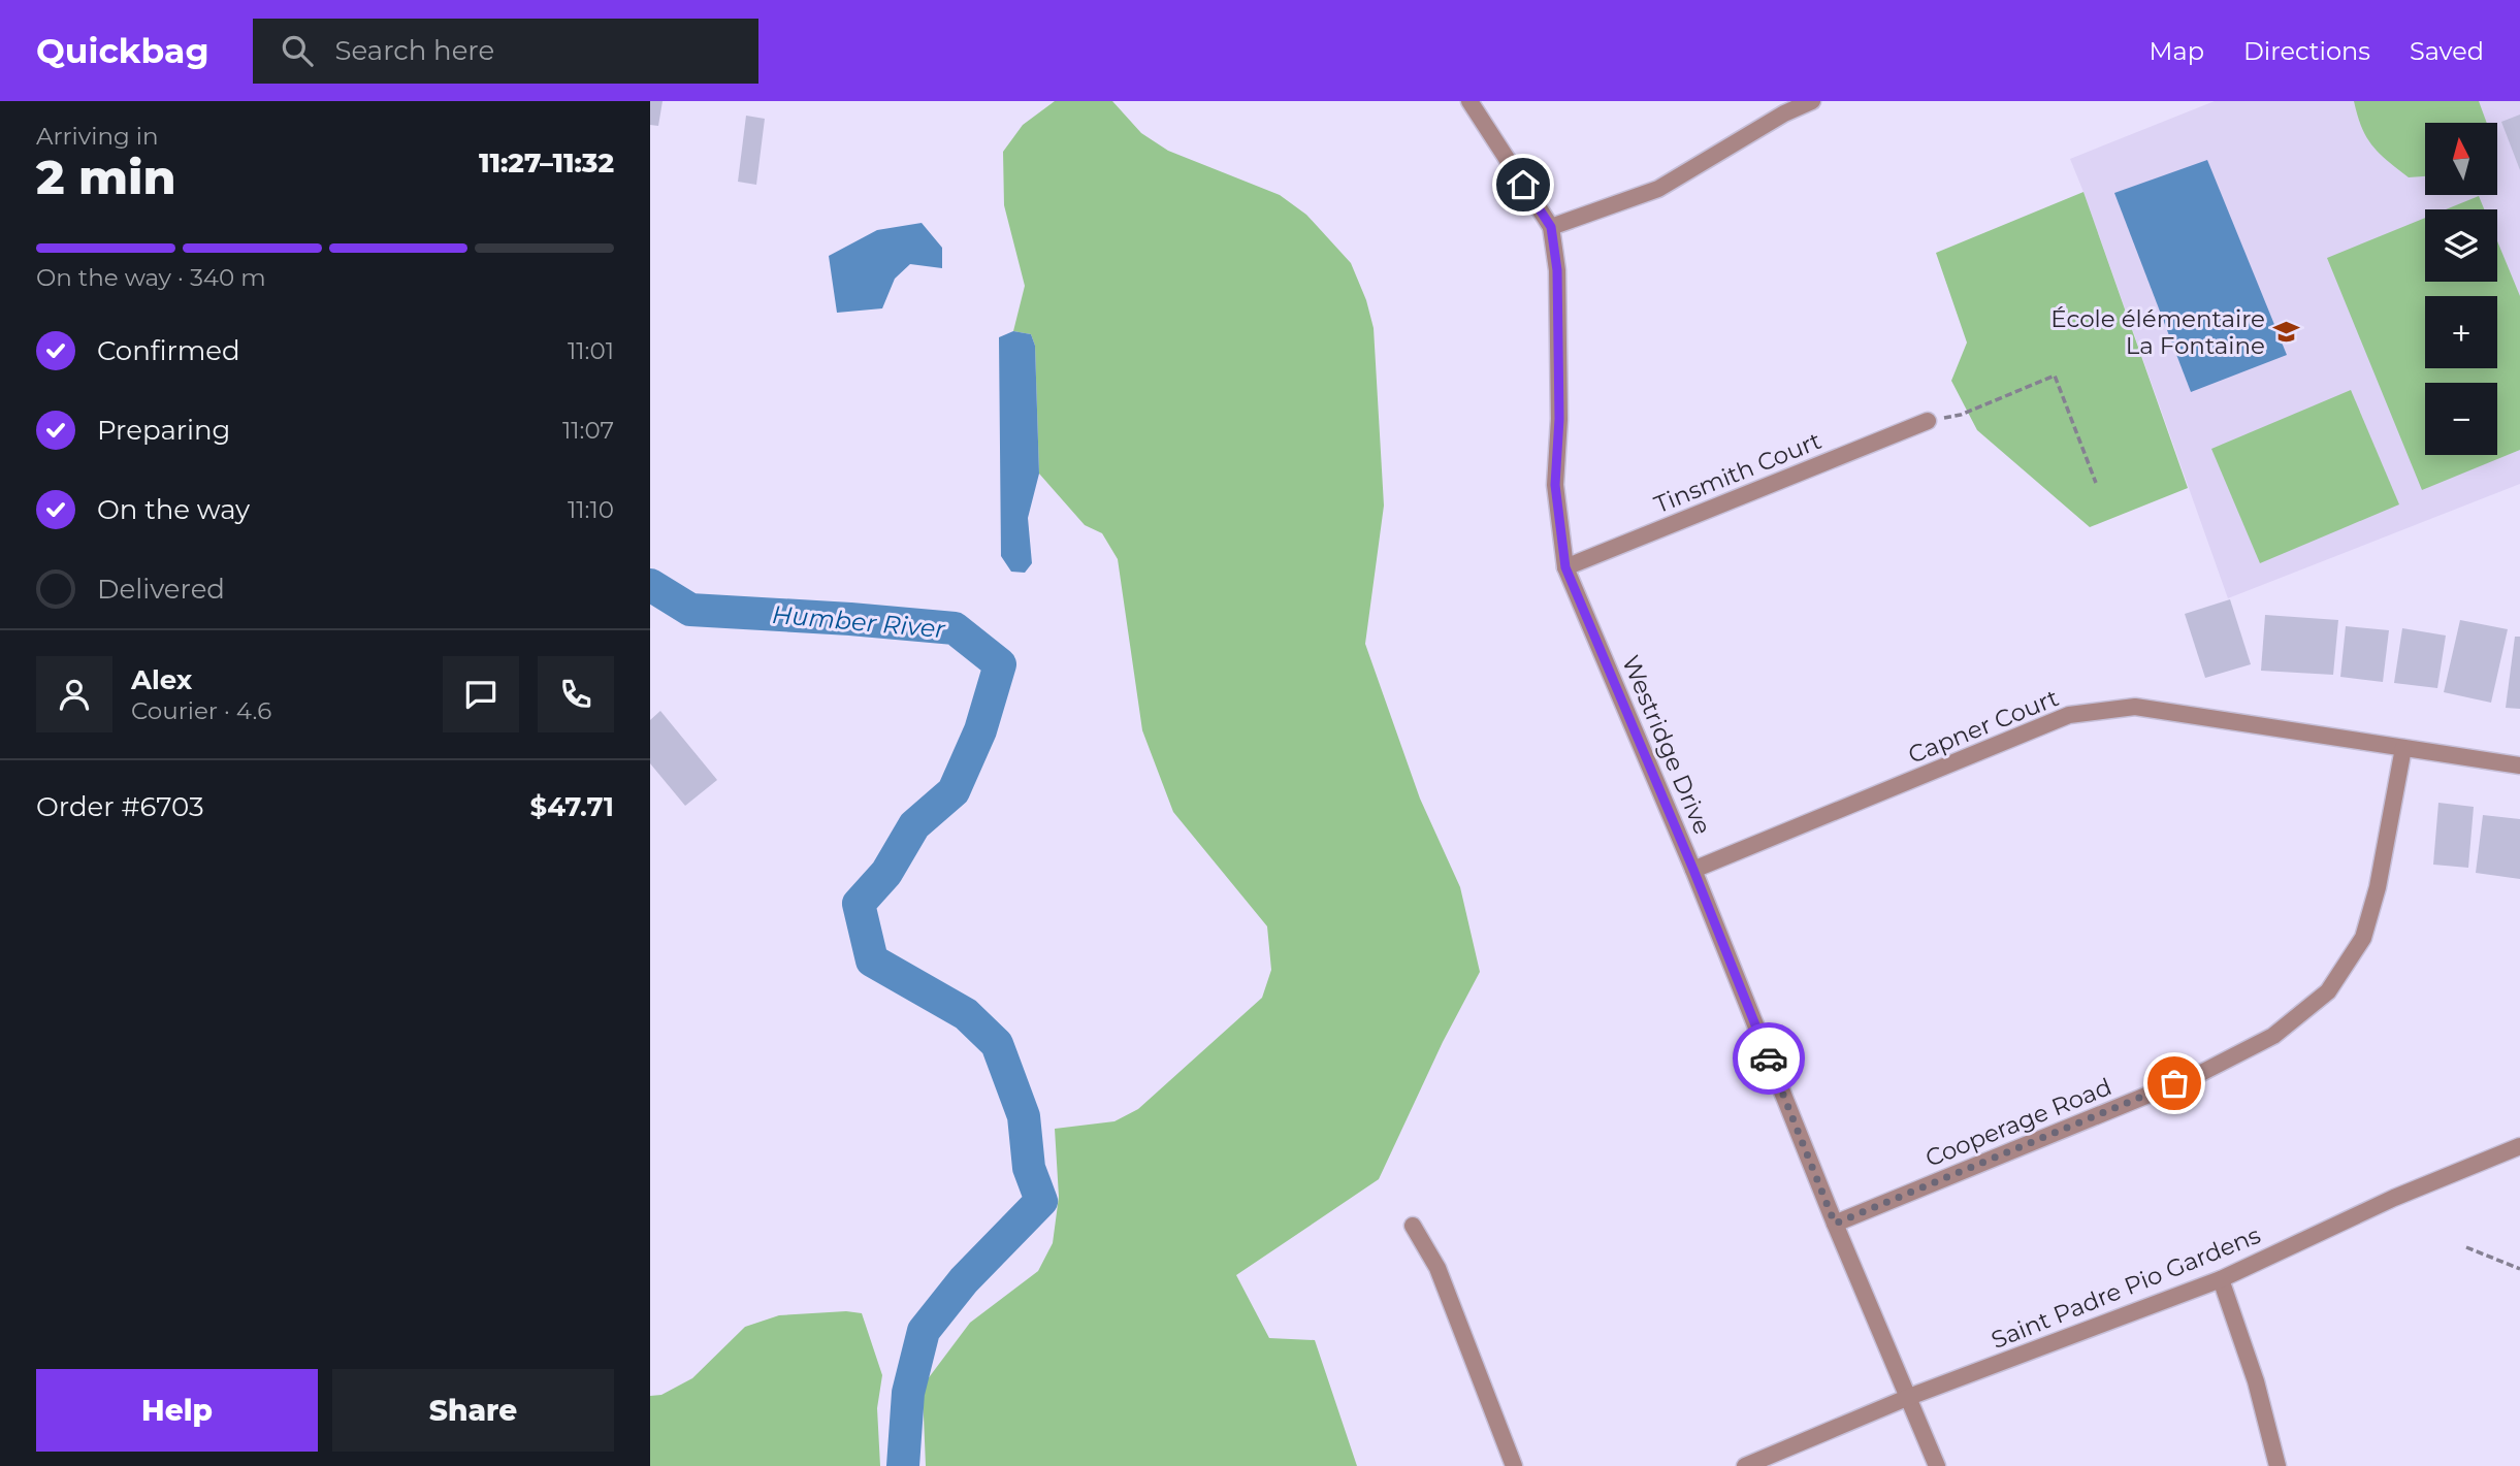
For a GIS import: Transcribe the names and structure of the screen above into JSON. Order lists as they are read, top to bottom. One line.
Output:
{"streets":{"street":["Tinsmith Court","Capner Court","Westridge Drive","Cooperage Road","Saint Padre Pio Gardens"]},"crossings":[["Tinsmith Court","Westridge Drive"],["Capner Court","Westridge Drive"],["Capner Court","Cooperage Road"],["Westridge Drive","Cooperage Road"],["Westridge Drive","Saint Padre Pio Gardens"]],"water":["Humber River"],"places":{"school or university":["École élémentaire La Fontaine"]},"north":"top","page":{"header":"Quickbag","search":"Search here","nav":["Map","Directions","Saved"],"heading":["2 min","Arriving in","11:27–11:32"],"panel":["Alex","Courier · 4.6","Order #6703","$47.71"],"map_buttons":["+","−"],"bar":"On the way · 340 m","list":[["Confirmed","11:01"],["Preparing","11:07"],["On the way","11:10"],"Delivered"],"buttons":["Help","Share"]}}
